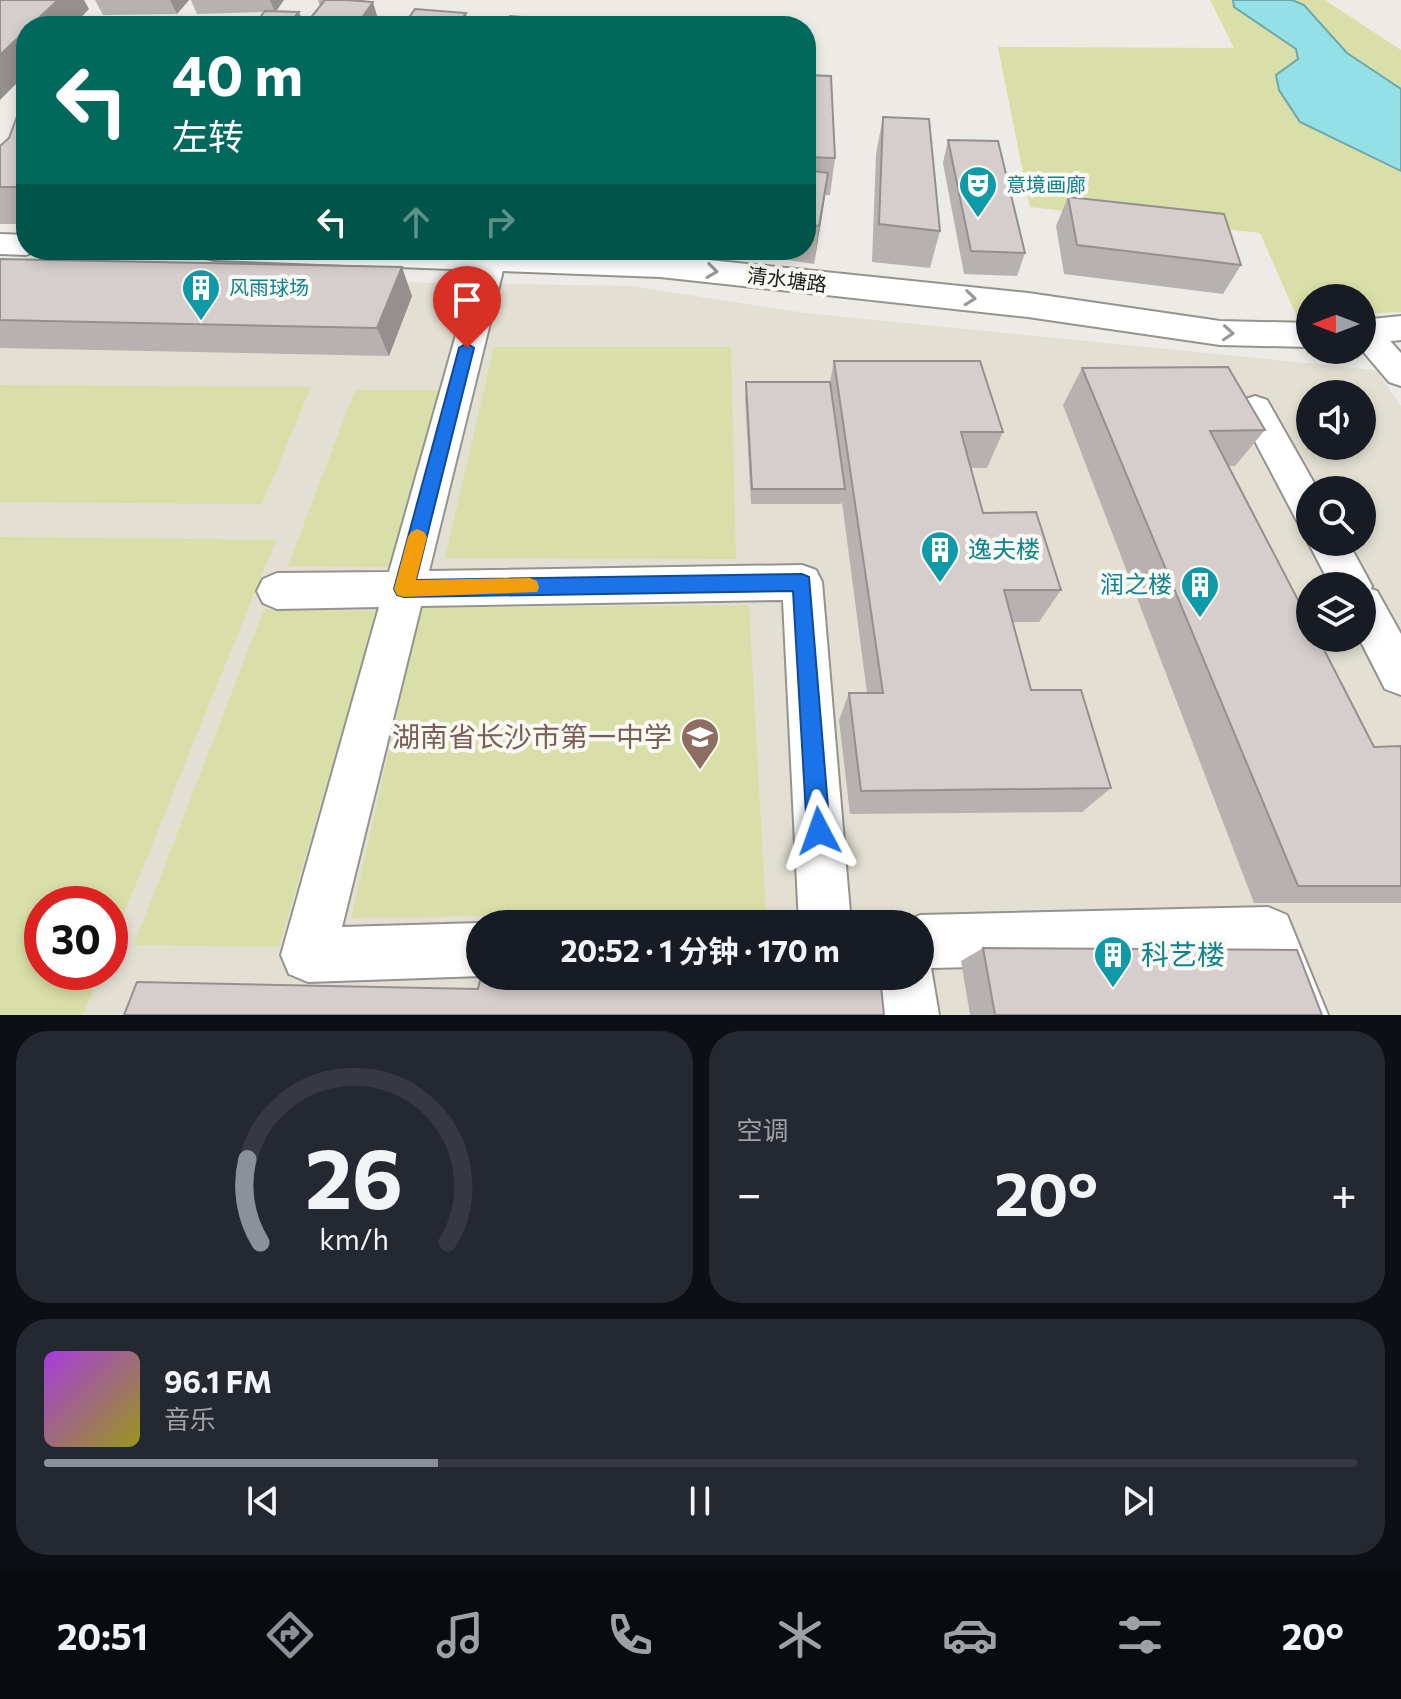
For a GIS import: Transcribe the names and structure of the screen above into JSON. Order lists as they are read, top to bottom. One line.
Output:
{"streets":{"street":["清水塘路"]},"one_way":["清水塘路"],"places":{"theatre":["意境画廊"],"building":["风雨球场","逸夫楼","润之楼","科艺楼"],"school or university":["湖南省长沙市第一中学"]},"north":"left","page":{"turn":["40 m","左转"],"limit":"30","trip":"20:52 · 1 分钟 · 170 m","tile":"空调","heat":["−","20°","+"],"song":["96.1 FM","音乐"],"tabs":["20:51","20°"],"gauge":["26","km/h"]}}
